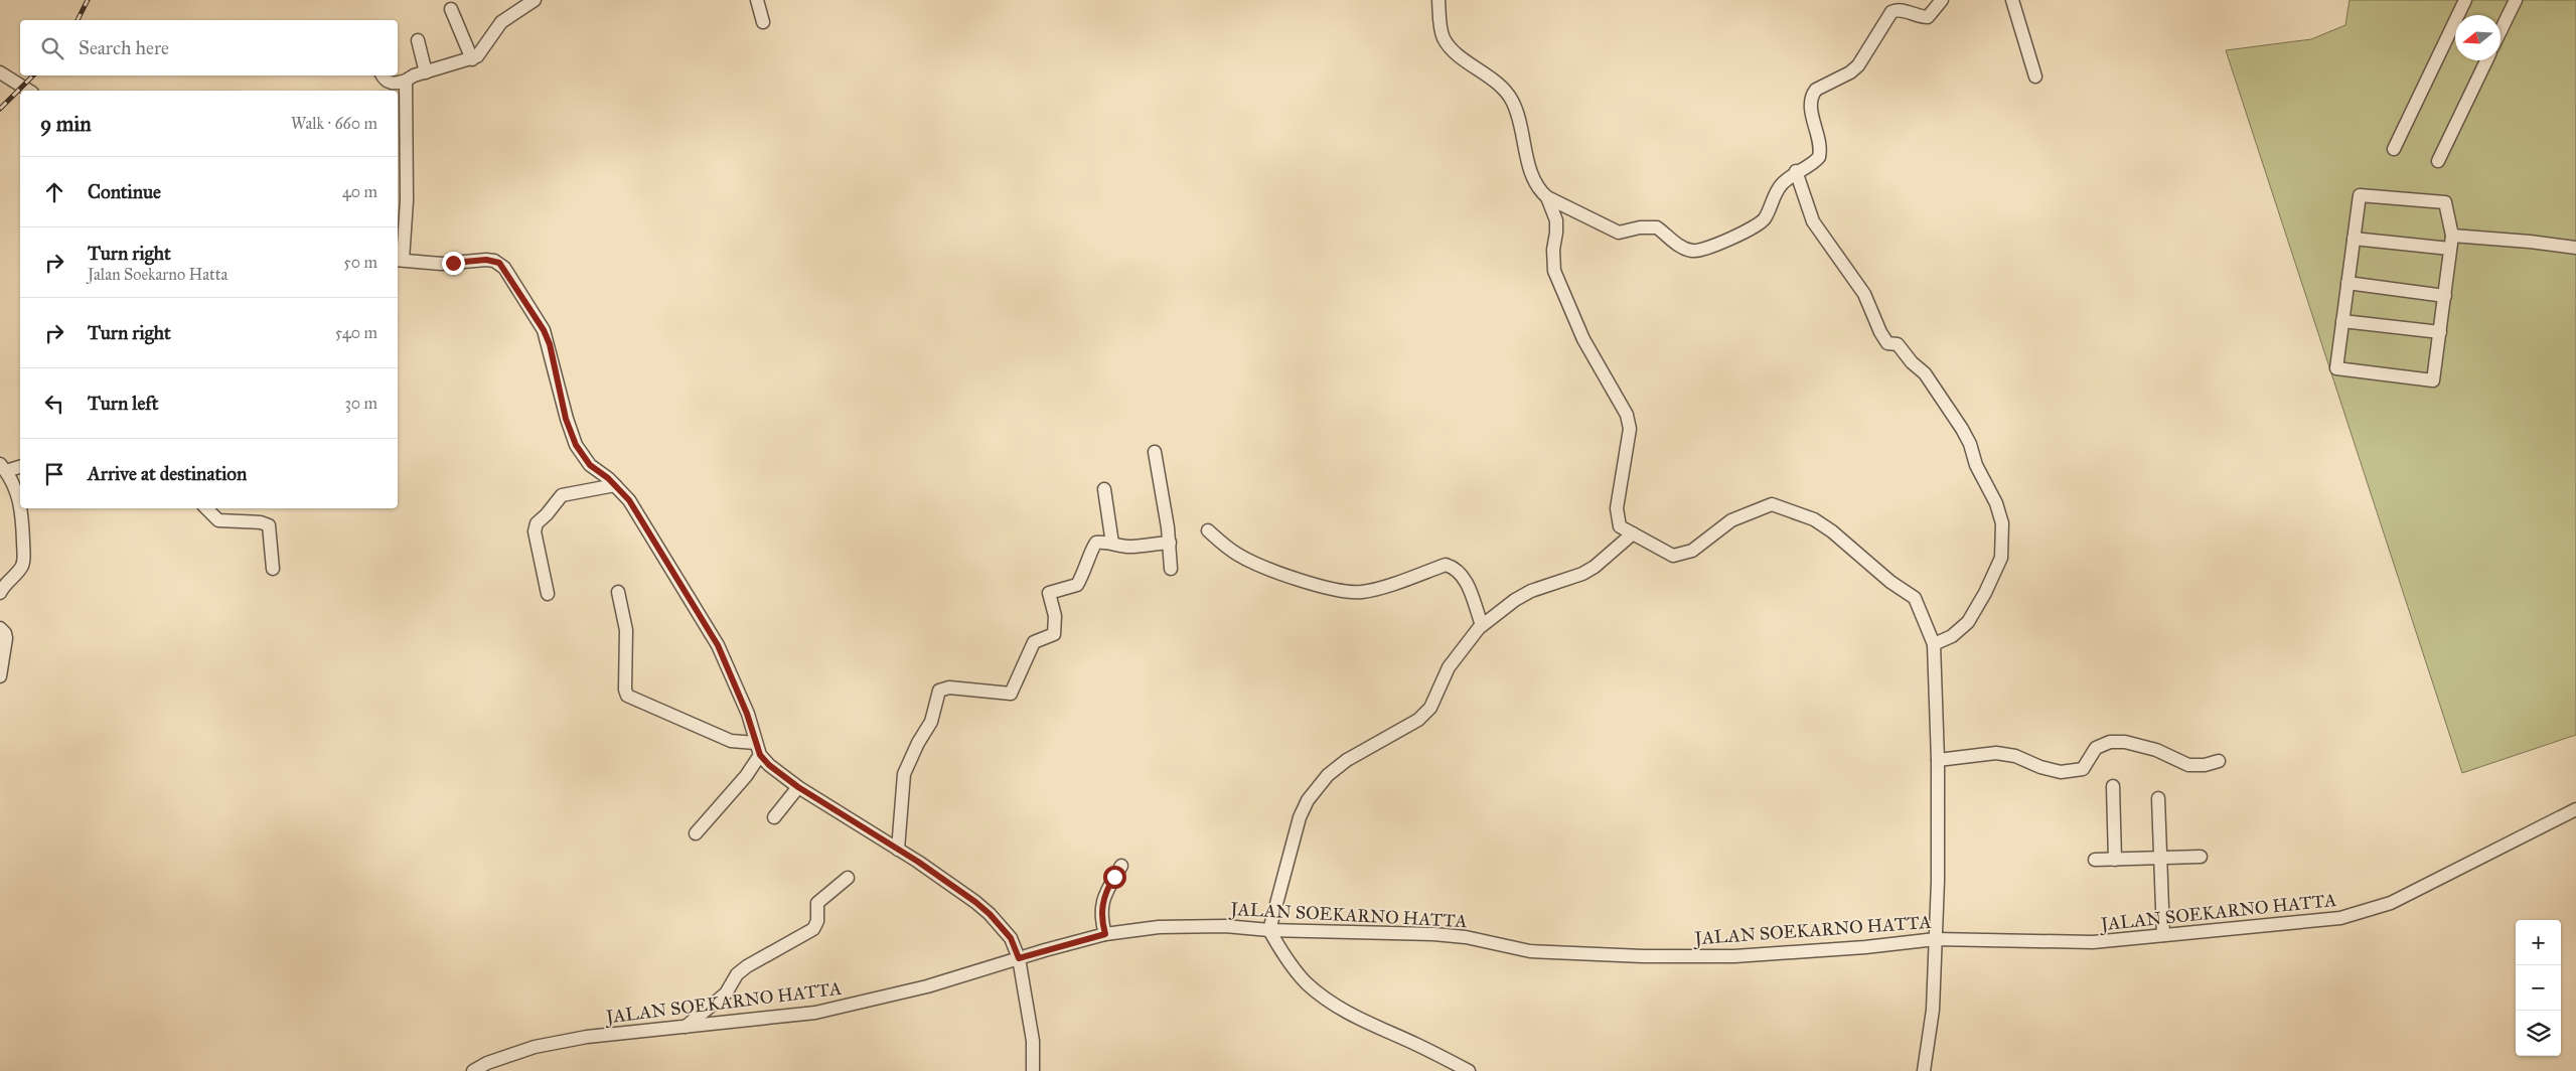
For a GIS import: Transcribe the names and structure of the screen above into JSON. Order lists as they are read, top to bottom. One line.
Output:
{"streets":{"street":["JALAN SOEKARNO HATTA"]},"north":"left","page":{"search":"Search here","heading":["9 min","Walk · 660 m"],"list":[["Continue","40 m"],["Turn right","Jalan Soekarno Hatta","50 m"],["Turn right","540 m"],["Turn left","30 m"],"Arrive at destination"],"map_buttons":["+","−"]}}
